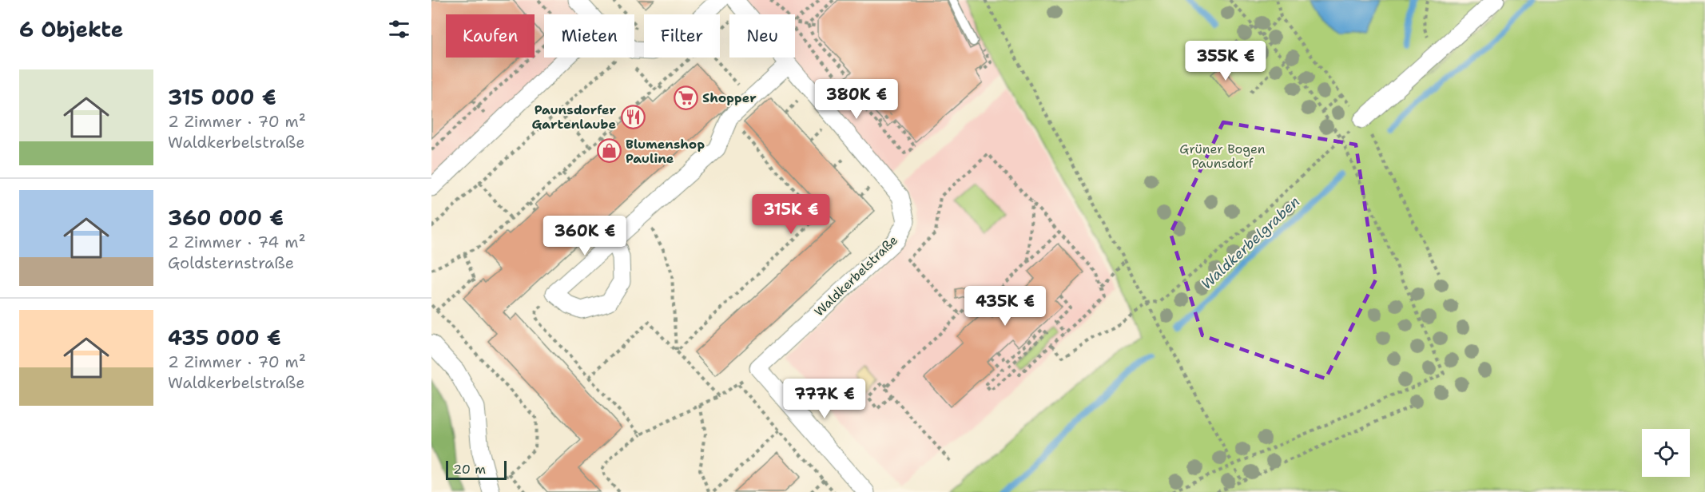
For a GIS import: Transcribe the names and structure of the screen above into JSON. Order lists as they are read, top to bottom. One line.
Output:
{"streets":{"street":["Waldkerbelstraße"]},"water":["Waldkerbelgraben"],"parks":["Grüner Bogen Paunsdorf"],"places":{"supermarket":["Shopper"],"restaurant":["Paunsdorfer Gartenlaube"],"shop":["Blumenshop Pauline"]},"scale_bar":"20 m","page":{"heading":"6 Objekte","chip":["Kaufen","Mieten","Filter","Neu"],"price":["355K €","380K €","315K €","360K €","435K €","777K €"],"list":[{"name":"315 000 €","note":"2 Zimmer · 70 m² · Waldkerbelstraße"},{"name":"360 000 €","note":"2 Zimmer · 74 m² · Goldsternstraße"},{"name":"435 000 €","note":"2 Zimmer · 70 m² · Waldkerbelstraße"}],"scale":"20 m"}}
